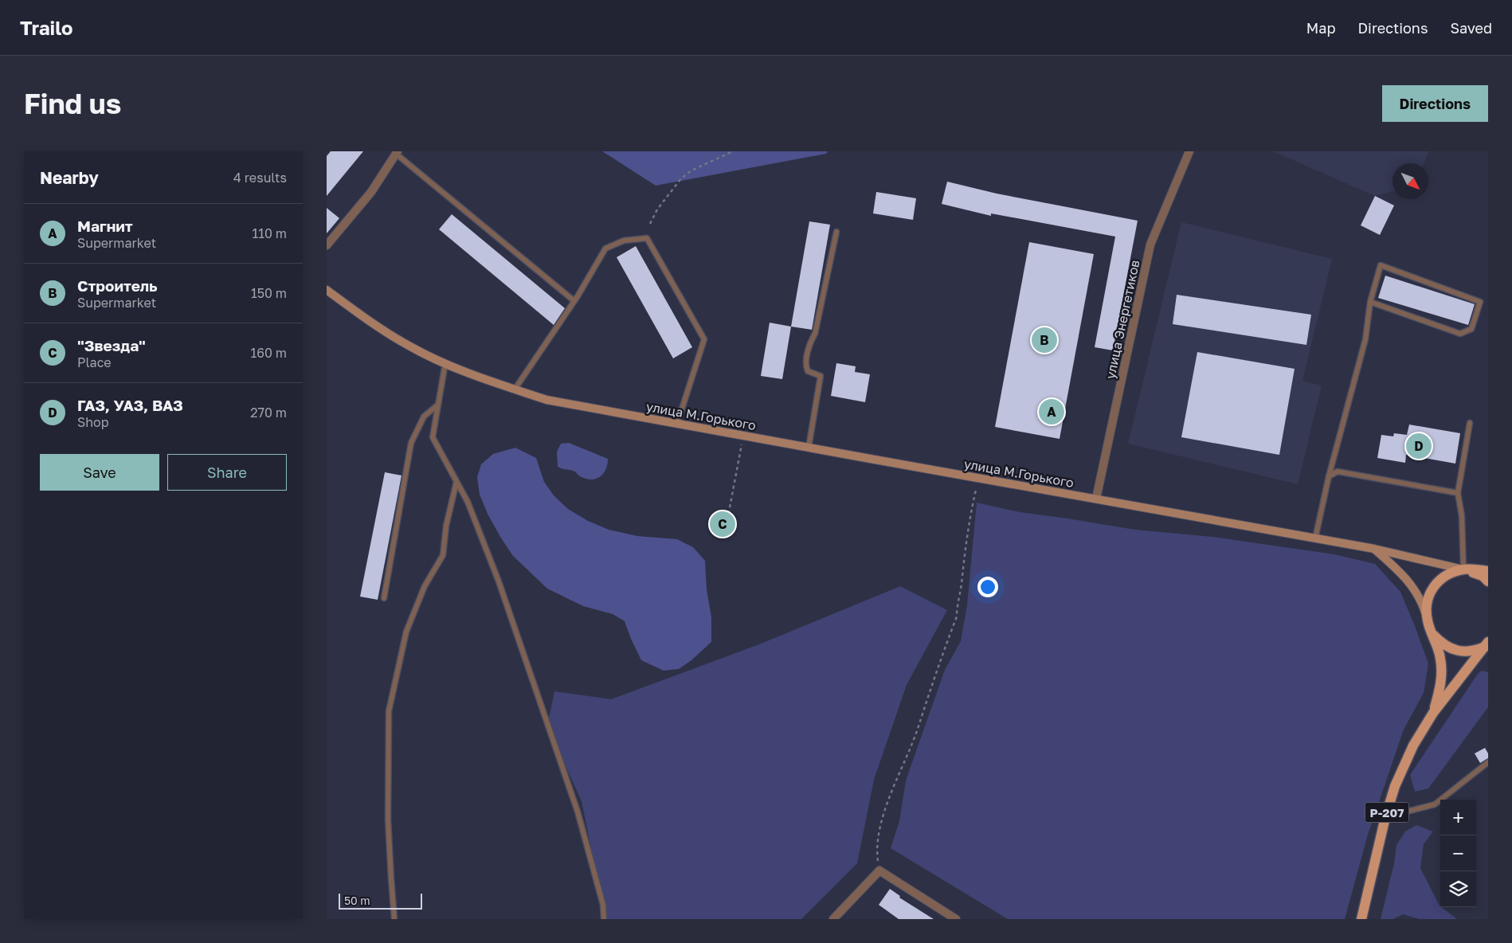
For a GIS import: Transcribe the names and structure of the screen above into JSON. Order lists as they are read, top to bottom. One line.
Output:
{"streets":{"main road":["улица М.Горького","Р-207"],"street":["улица Энергетиков"]},"crossings":[["улица Энергетиков","улица М.Горького"],["улица М.Горького","Р-207"]],"scale_bar":"50 m","north":"bottom right","page":{"header":"Trailo","nav":["Map","Directions","Saved"],"buttons":["Directions",["Save","Share"]],"title":"Find us","heading":["Nearby","4 results"],"list":[{"mark":"A","name":"Магнит","note":"Supermarket","value":"110 m"},{"mark":"B","name":"Строитель","note":"Supermarket","value":"150 m"},{"mark":"C","name":"\"Звезда\"","note":"Place","value":"160 m"},{"mark":"D","name":"ГАЗ, УАЗ, ВАЗ","note":"Shop","value":"270 m"}],"pins":["B","A","D","C"],"map_buttons":["+","−"],"scale":"50 m"}}
